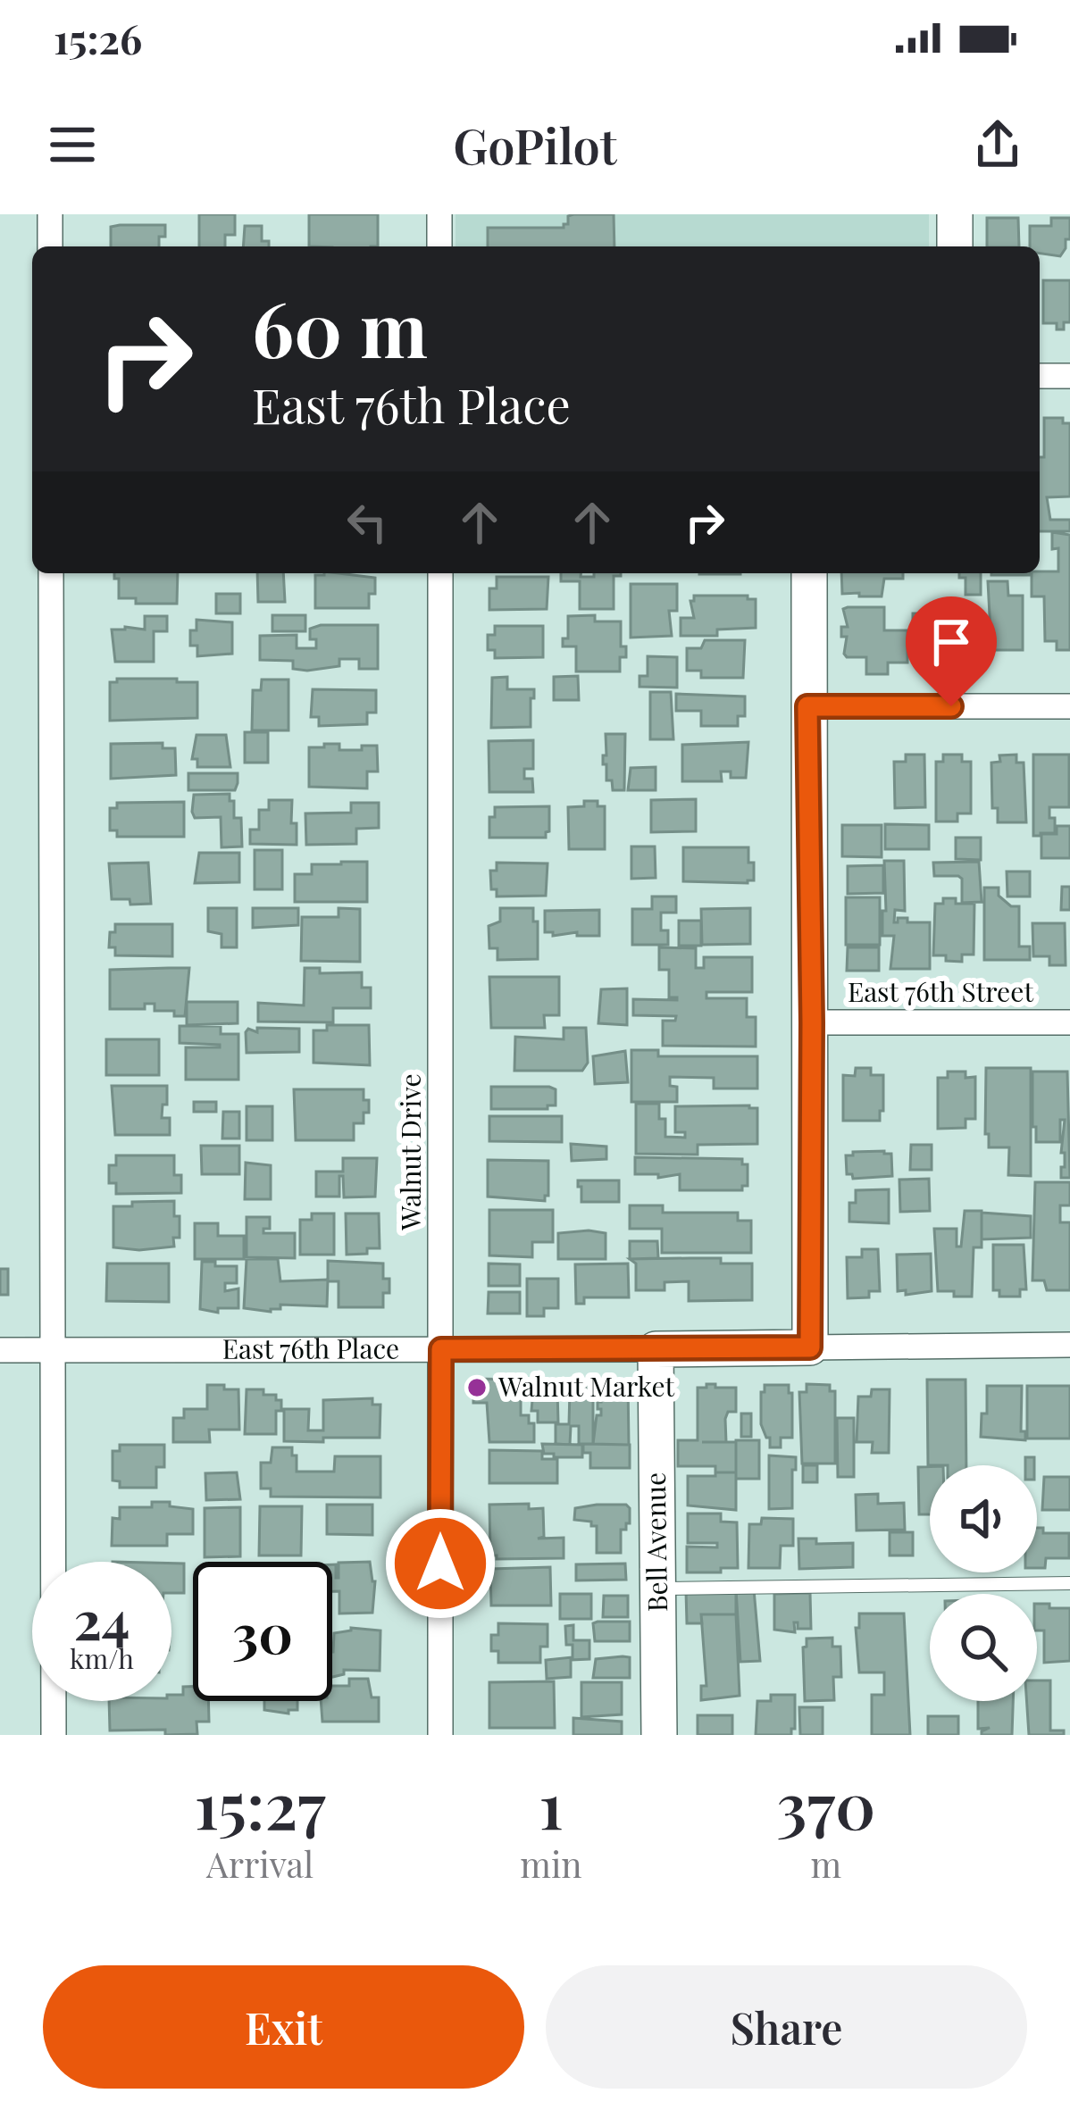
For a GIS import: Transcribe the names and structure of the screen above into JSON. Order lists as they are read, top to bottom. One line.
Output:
{"streets":{"street":["East 76th Street","Walnut Drive","East 76th Place","Bell Avenue"]},"crossings":[["Walnut Drive","East 76th Place"],["East 76th Place","Bell Avenue"]],"places":["Walnut Market"],"page":{"status":"15:26","header":"GoPilot","turn":["60 m","East 76th Place"],"speed":"24 km/h","limit":"30","eta":["15:27","Arrival","1","min","370","m"],"buttons":["Exit","Share"]}}
